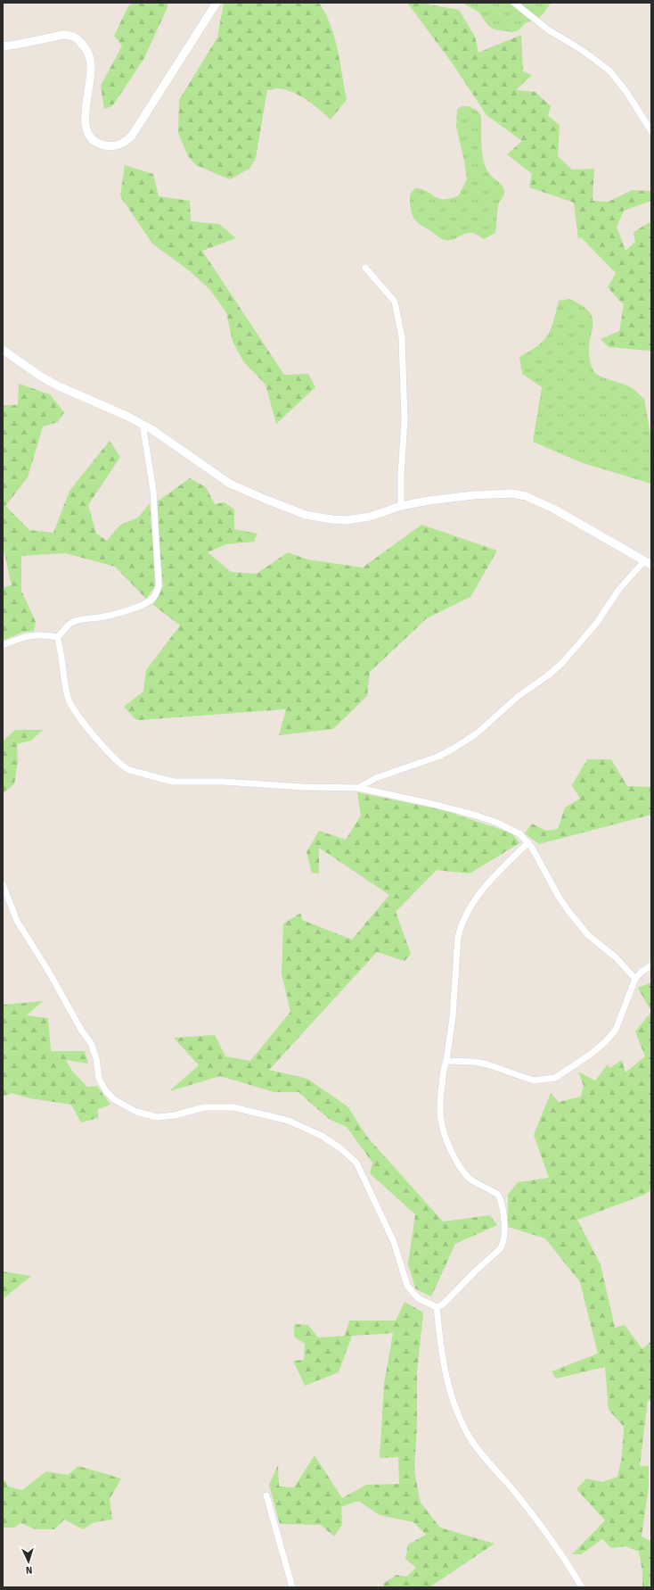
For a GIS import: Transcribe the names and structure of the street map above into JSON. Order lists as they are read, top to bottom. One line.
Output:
{"north":"bottom"}
